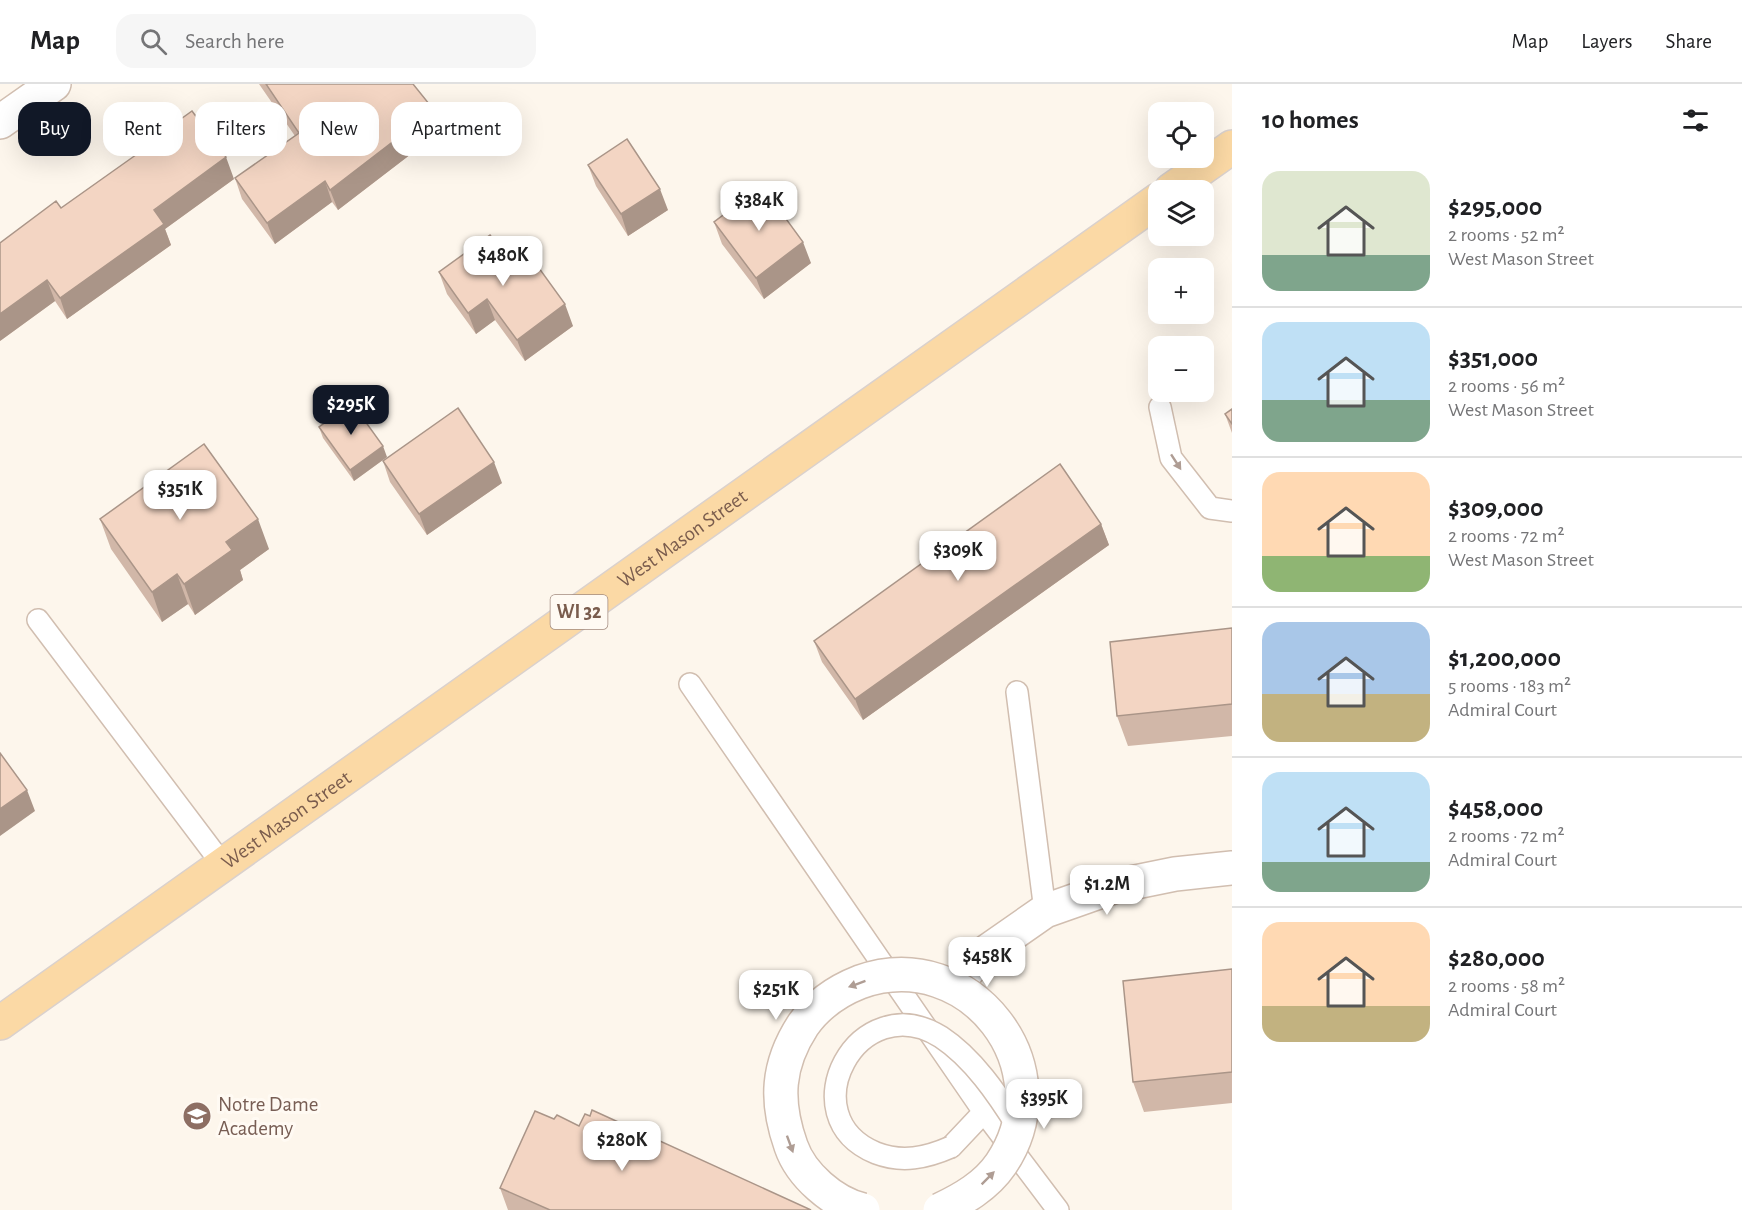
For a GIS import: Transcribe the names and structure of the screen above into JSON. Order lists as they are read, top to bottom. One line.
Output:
{"streets":{"main road":["West Mason Street","WI 32"]},"places":{"school or university":["Notre Dame Academy"]},"page":{"header":"Map","search":"Search here","nav":["Map","Layers","Share"],"heading":"10 homes","map_buttons":["+","−"],"chip":["Buy","Rent","Filters","New","Apartment"],"list":[{"name":"$295,000","note":"2 rooms · 52 m² · West Mason Street"},{"name":"$351,000","note":"2 rooms · 56 m² · West Mason Street"},{"name":"$309,000","note":"2 rooms · 72 m² · West Mason Street"},{"name":"$1,200,000","note":"5 rooms · 183 m² · Admiral Court"},{"name":"$458,000","note":"2 rooms · 72 m² · Admiral Court"},{"name":"$280,000","note":"2 rooms · 58 m² · Admiral Court"}],"price":["$384K","$480K","$295K","$351K","$309K","$1.2M","$458K","$251K","$395K","$280K"]}}
